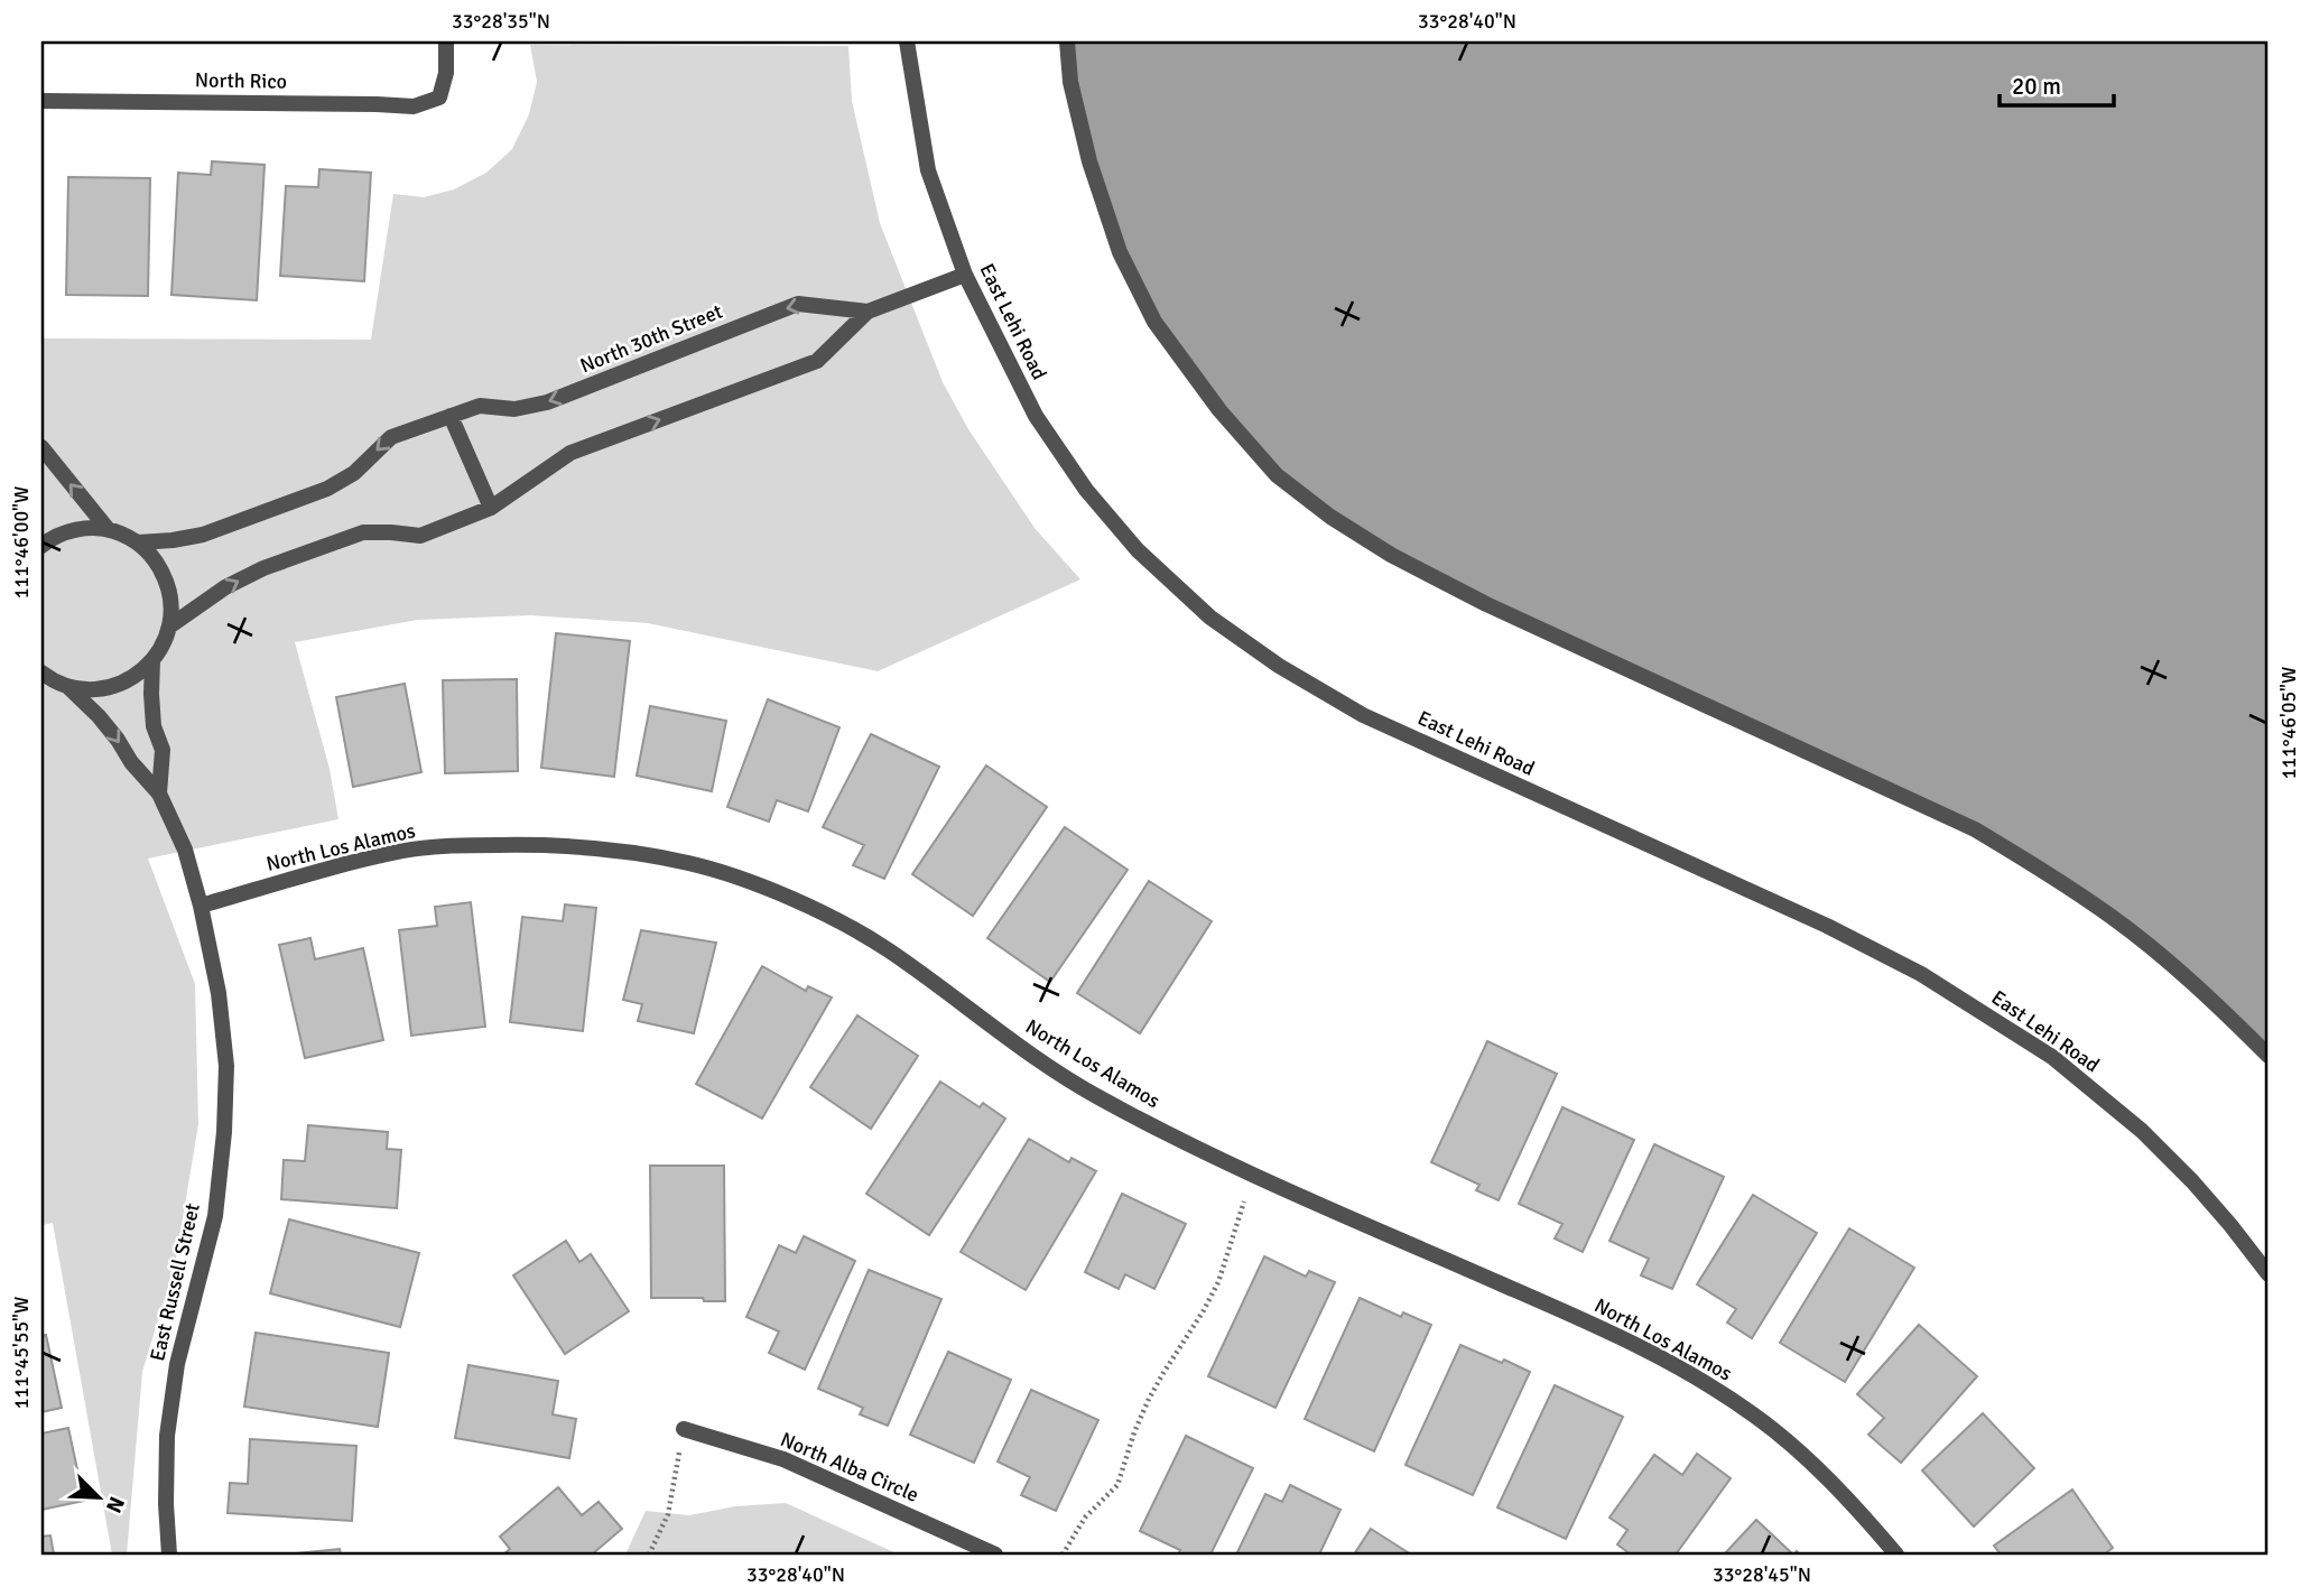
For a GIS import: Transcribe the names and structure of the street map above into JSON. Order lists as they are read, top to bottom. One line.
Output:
{"streets":{"street":["North Rico","East Lehi Road","North 30th Street","North Los Alamos","East Russell Street","North Alba Circle"]},"crossings":[["East Lehi Road","North 30th Street"],["North Los Alamos","East Russell Street"]],"scale_bar":"20 m","north":"bottom right","coordinates":["33°28'35\"N","33°28'40\"N","111°46'00\"W","111°46'05\"W","111°45'55\"W","33°28'45\"N"]}
